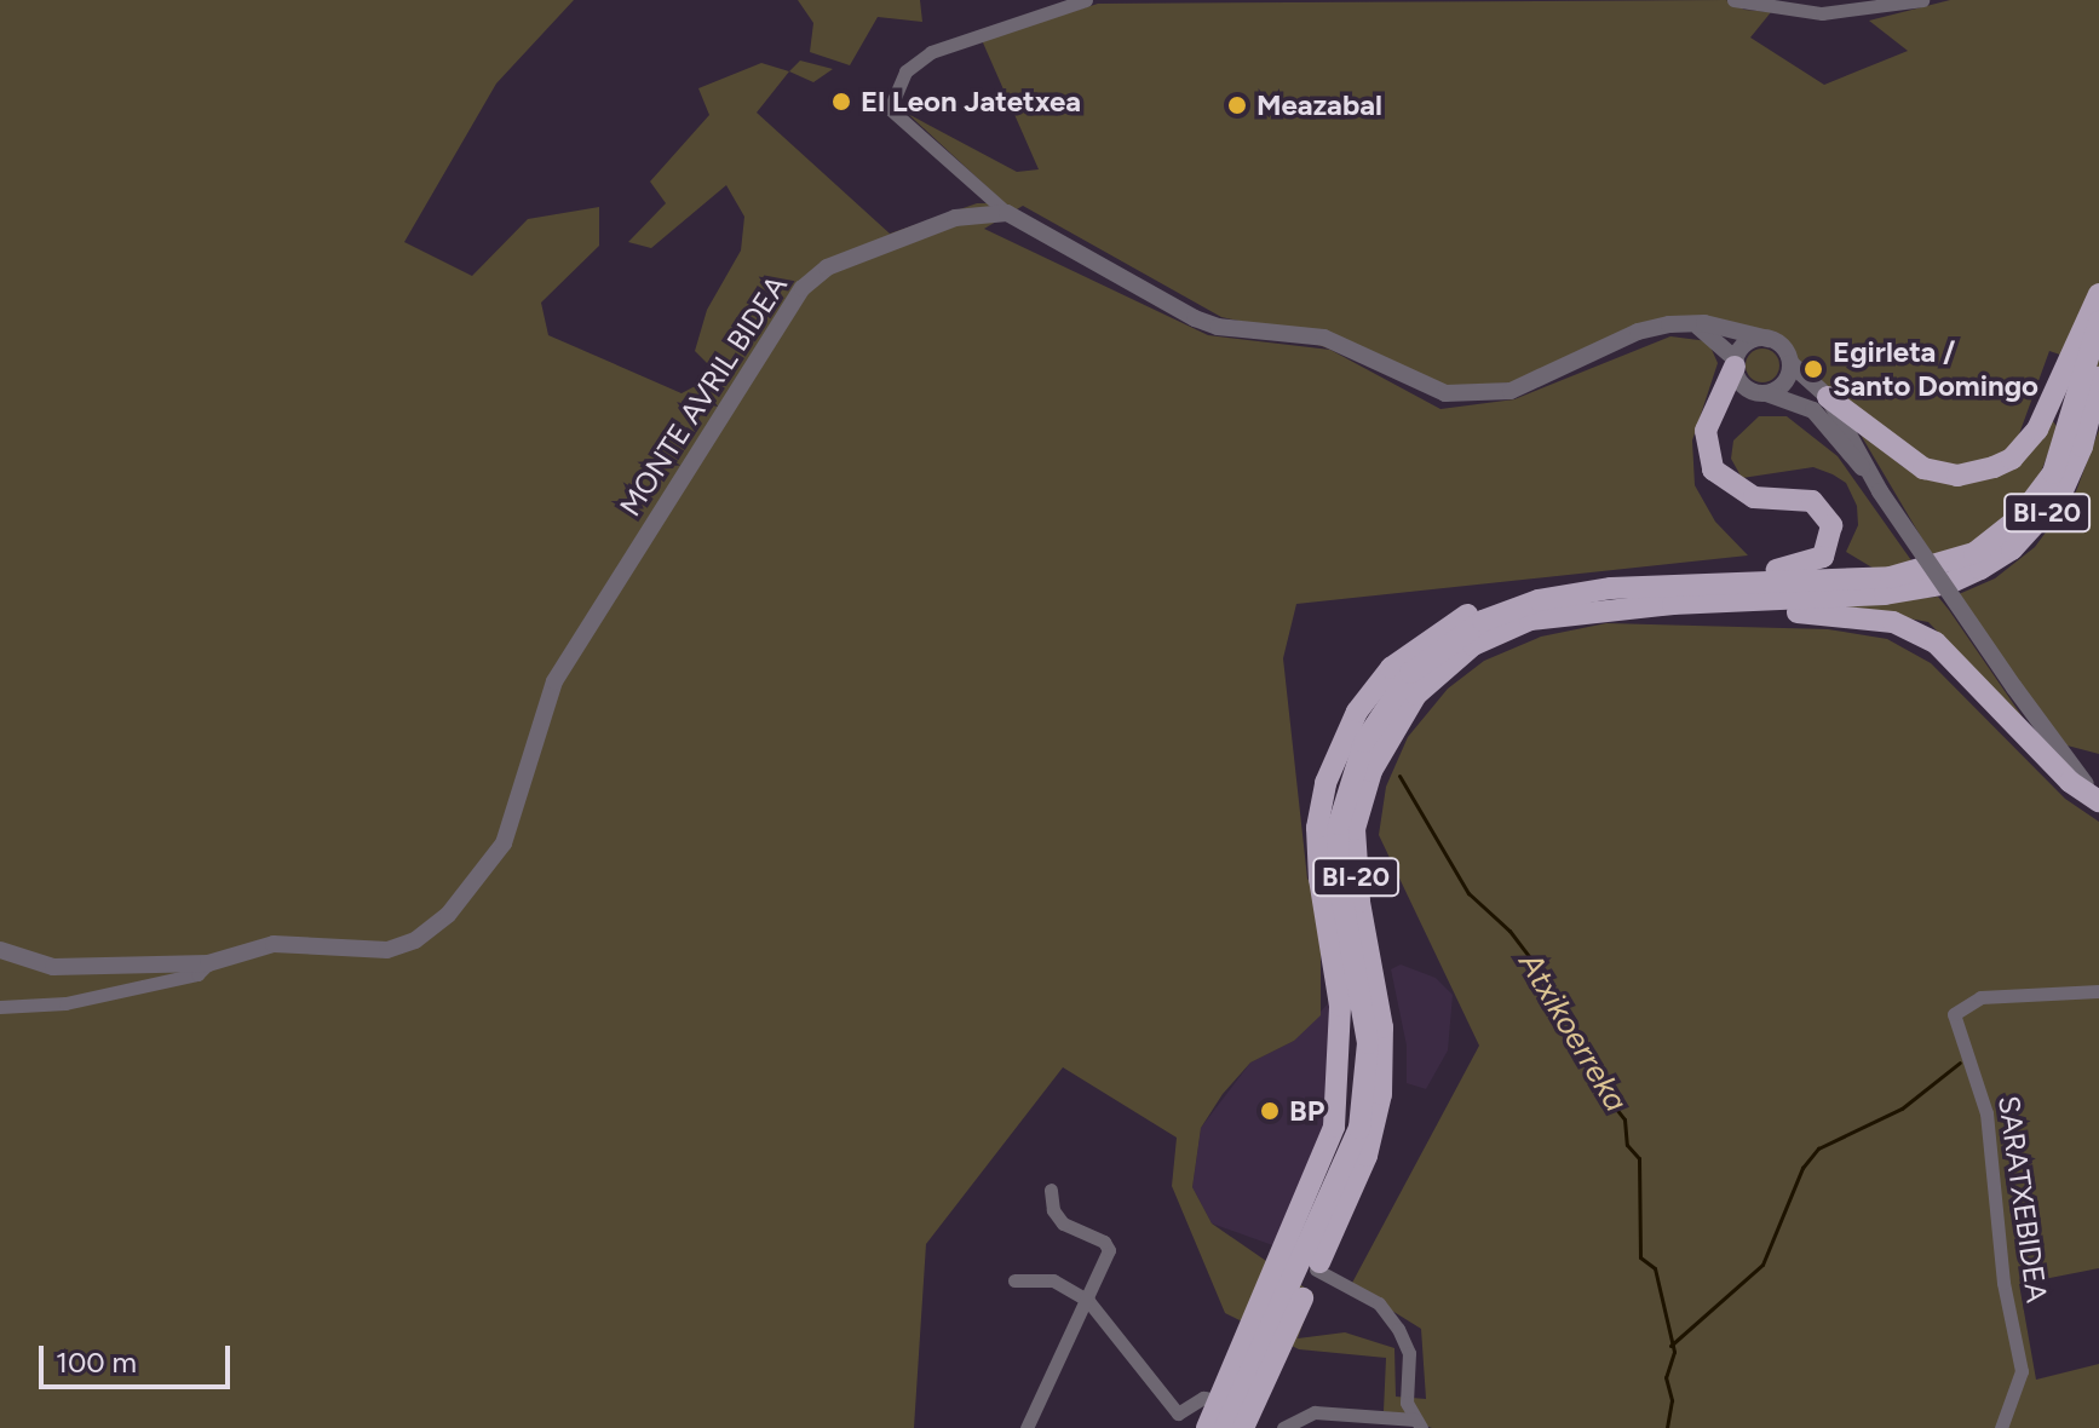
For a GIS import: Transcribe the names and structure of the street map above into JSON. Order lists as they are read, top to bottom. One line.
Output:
{"streets":{"main road":["BI-20"],"street":["MONTE AVRIL BIDEA","SARATXEBIDEA"]},"water":["Atxikoerreka"],"places":["El Leon Jatetxea","Meazabal","Egirleta / Santo Domingo","BP"],"scale_bar":"100 m"}
